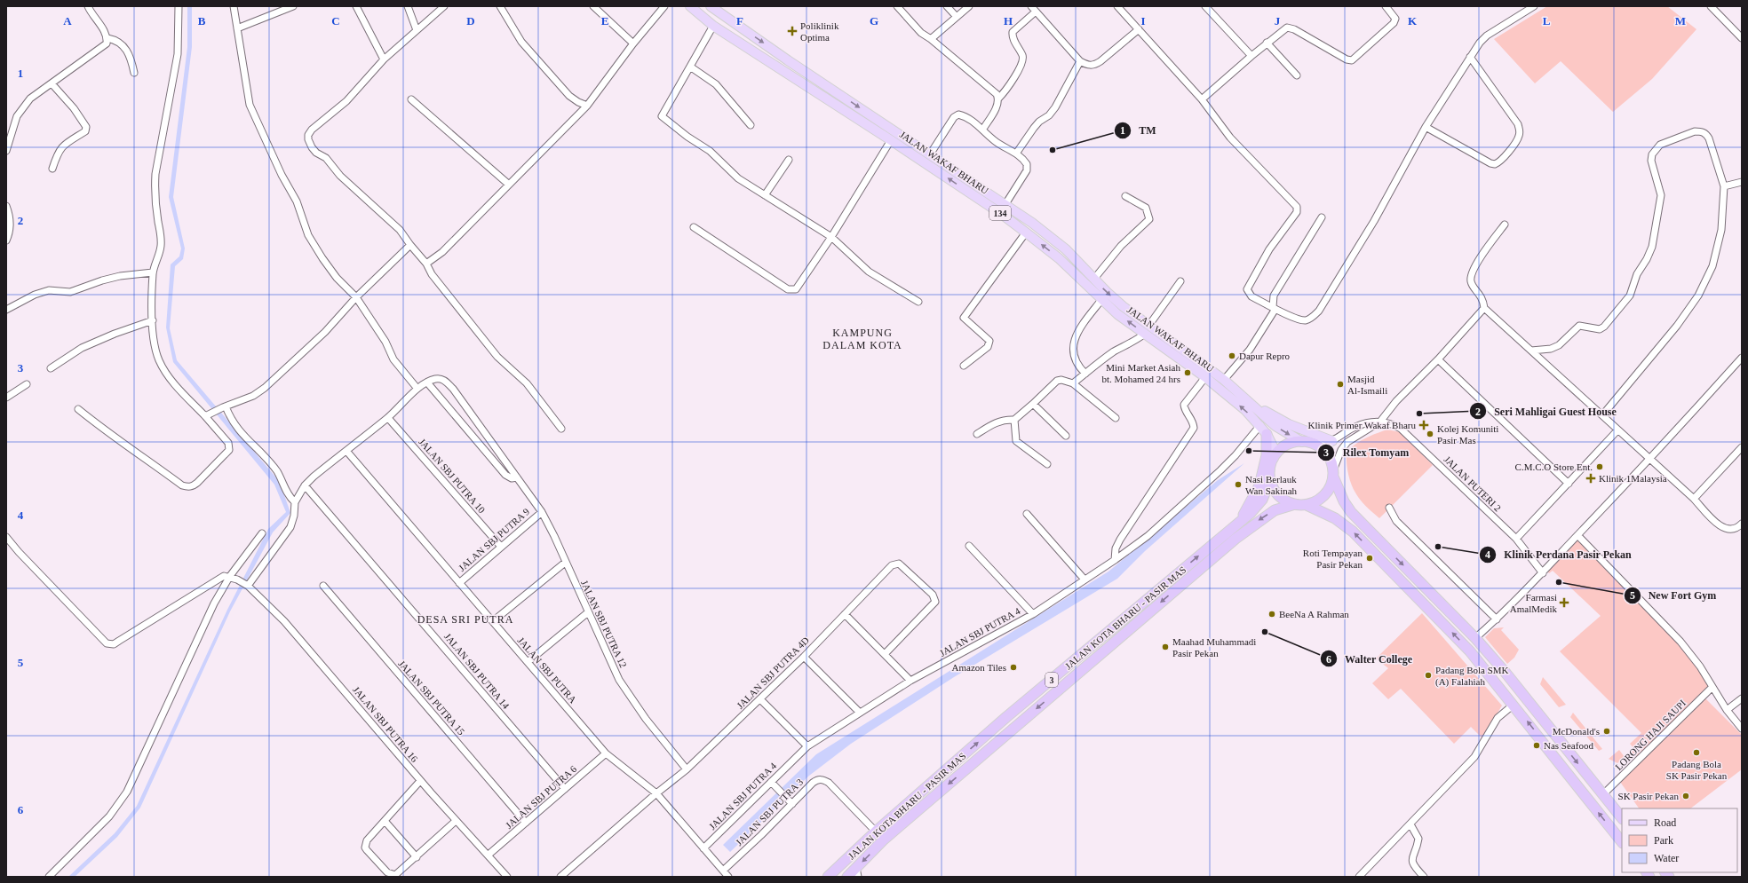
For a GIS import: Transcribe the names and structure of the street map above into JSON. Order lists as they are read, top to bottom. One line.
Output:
{"streets":{"highway":["JALAN KOTA BHARU - PASIR MAS","3"],"main road":["JALAN WAKAF BHARU","134"],"street":["JALAN SBJ PUTRA 10","JALAN PUTERI 2","JALAN SBJ PUTRA 9","JALAN SBJ PUTRA 12","JALAN SBJ PUTRA 4","JALAN SBJ PUTRA","JALAN SBJ PUTRA 14","JALAN SBJ PUTRA 4D","JALAN SBJ PUTRA 15","JALAN SBJ PUTRA 16","LORONG HAJI SAUPI","JALAN SBJ PUTRA 6","JALAN SBJ PUTRA 3"]},"crossings":[["JALAN WAKAF BHARU","JALAN KOTA BHARU - PASIR MAS"],["JALAN WAKAF BHARU","JALAN SBJ PUTRA 4"],["JALAN SBJ PUTRA 10","JALAN SBJ PUTRA 9"],["JALAN SBJ PUTRA 10","JALAN SBJ PUTRA 12"],["JALAN SBJ PUTRA 9","JALAN SBJ PUTRA 12"],["JALAN SBJ PUTRA 9","JALAN SBJ PUTRA"],["JALAN KOTA BHARU - PASIR MAS","JALAN SBJ PUTRA 3"],["JALAN SBJ PUTRA 12","JALAN SBJ PUTRA"],["JALAN SBJ PUTRA 12","JALAN SBJ PUTRA 14"],["JALAN SBJ PUTRA 12","JALAN SBJ PUTRA 4D"],["JALAN SBJ PUTRA 4","JALAN SBJ PUTRA"],["JALAN SBJ PUTRA","JALAN SBJ PUTRA 4D"],["JALAN SBJ PUTRA","JALAN SBJ PUTRA 6"],["JALAN SBJ PUTRA","JALAN SBJ PUTRA 3"],["JALAN SBJ PUTRA 14","JALAN SBJ PUTRA 6"],["JALAN SBJ PUTRA 15","JALAN SBJ PUTRA 6"],["JALAN SBJ PUTRA 16","JALAN SBJ PUTRA 6"]],"districts":["KAMPUNG DALAM KOTA","DESA SRI PUTRA"],"places":{"health":["Poliklinik Optima","Klinik Primer Wakaf Bharu","Klinik 1Malaysia","Farmasi AmalMedik"],"other":["TM","Dapur Repro","Mini Market Asiah bt. Mohamed 24 hrs","Masjid Al-Ismaili","Seri Mahligai Guest House","Kolej Komuniti Pasir Mas","Rilex Tomyam","C.M.C.O Store Ent.","Nasi Berlauk Wan Sakinah","Klinik Perdana Pasir Pekan","Roti Tempayan Pasir Pekan","New Fort Gym","BeeNa A Rahman","Walter College","Maahad Muhammadi Pasir Pekan","Amazon Tiles","Padang Bola SMK (A) Falahiah","McDonald's","Nas Seafood","Padang Bola SK Pasir Pekan","SK Pasir Pekan"]},"legend":["Road","Park","Water"],"grid":{"columns":["A","B","C","D","E","F","G","H","I","J","K","L","M"],"rows":["1","2","3","4","5","6"]}}
